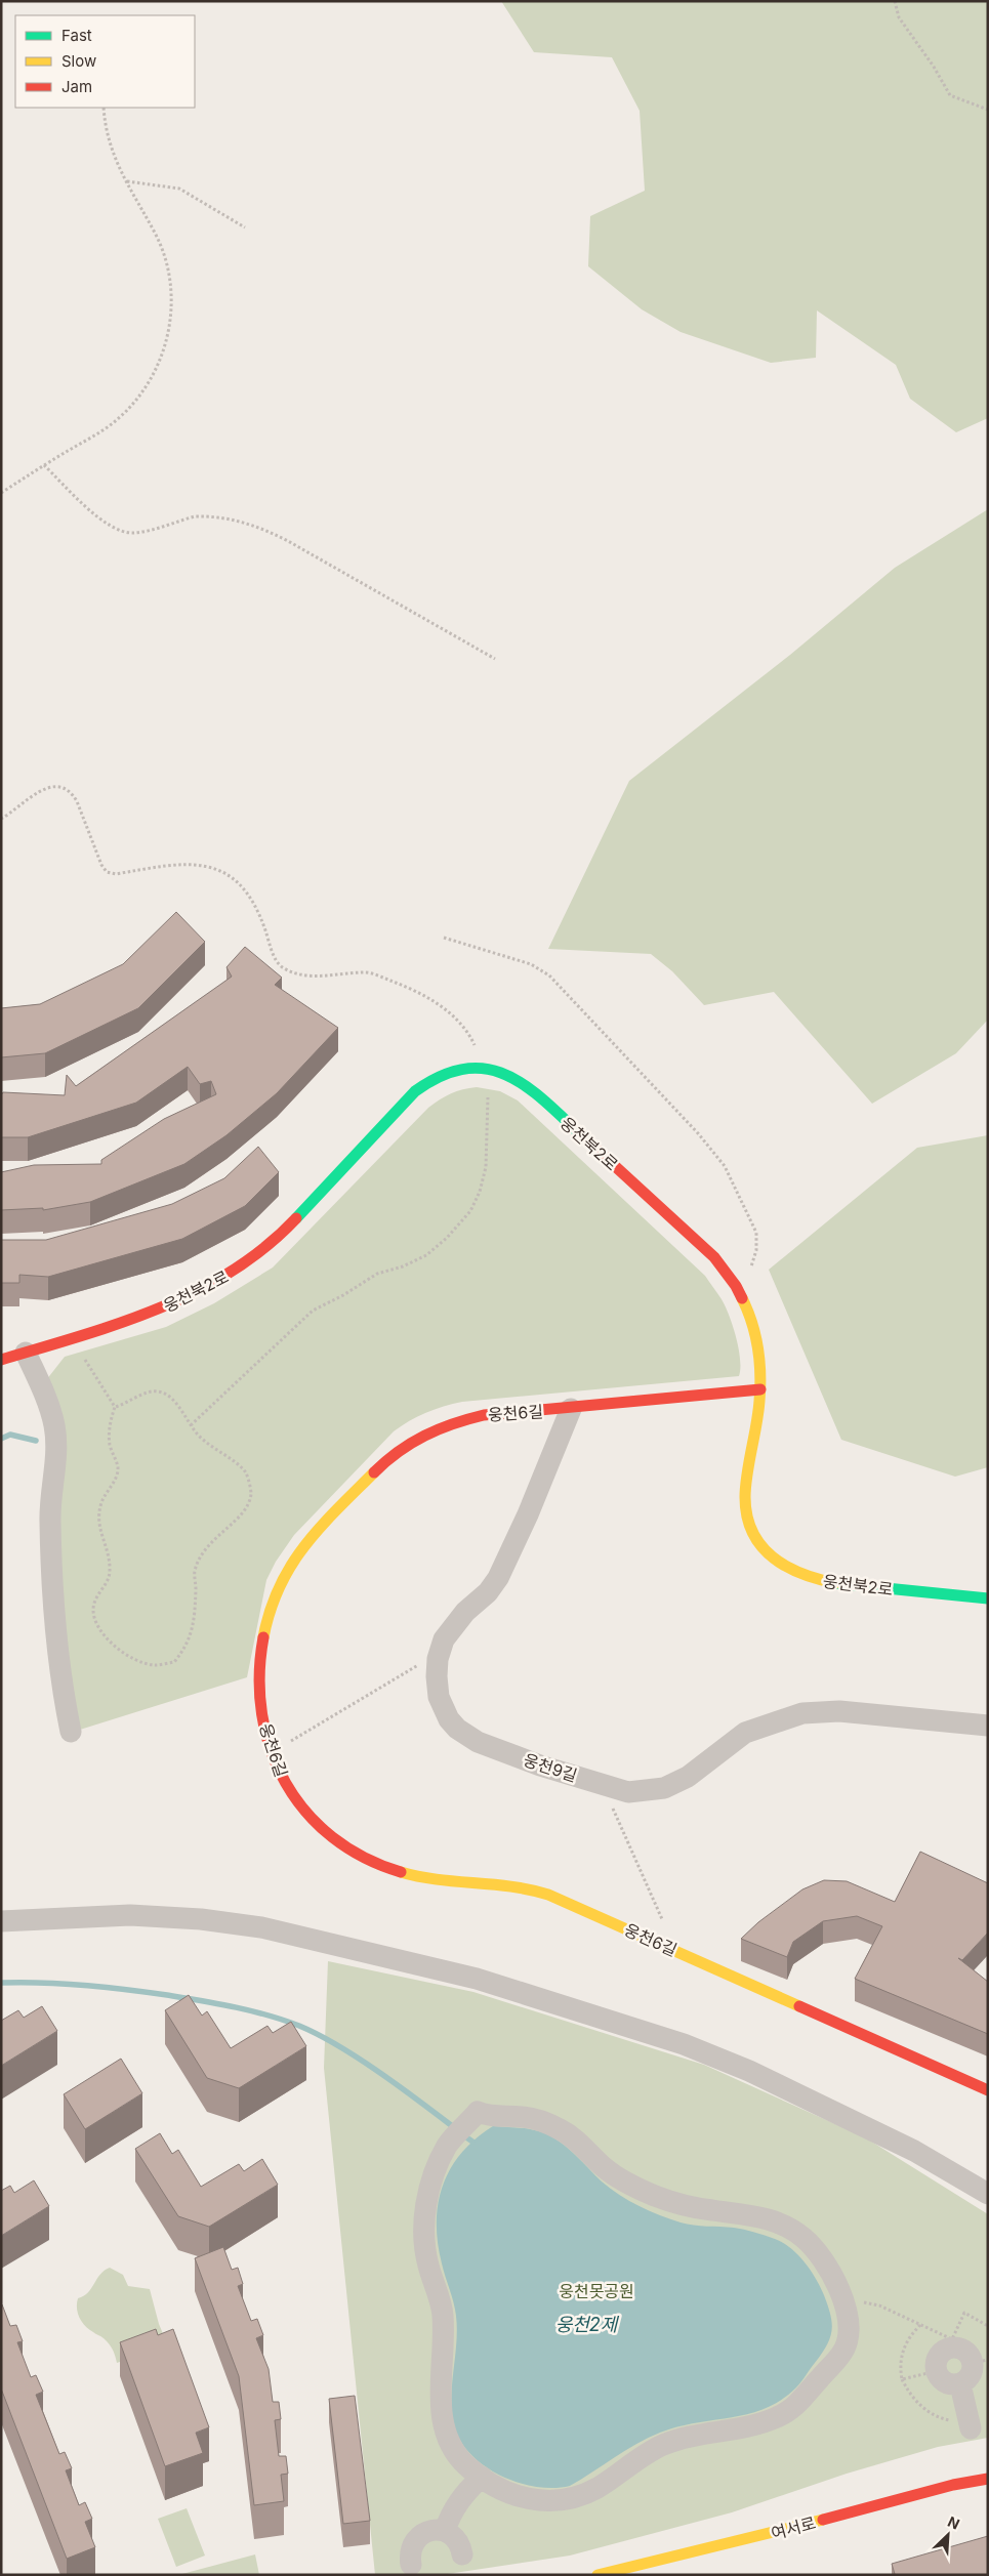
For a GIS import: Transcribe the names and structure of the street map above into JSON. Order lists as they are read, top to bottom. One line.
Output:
{"streets":{"street":["웅천북2로","웅천6길","웅천9길","여서로"]},"crossings":[["웅천북2로","웅천6길"],["웅천6길","웅천9길"]],"water":["웅천2제"],"parks":["웅천못공원"],"legend":["Fast","Slow","Jam"],"north":"top right"}
